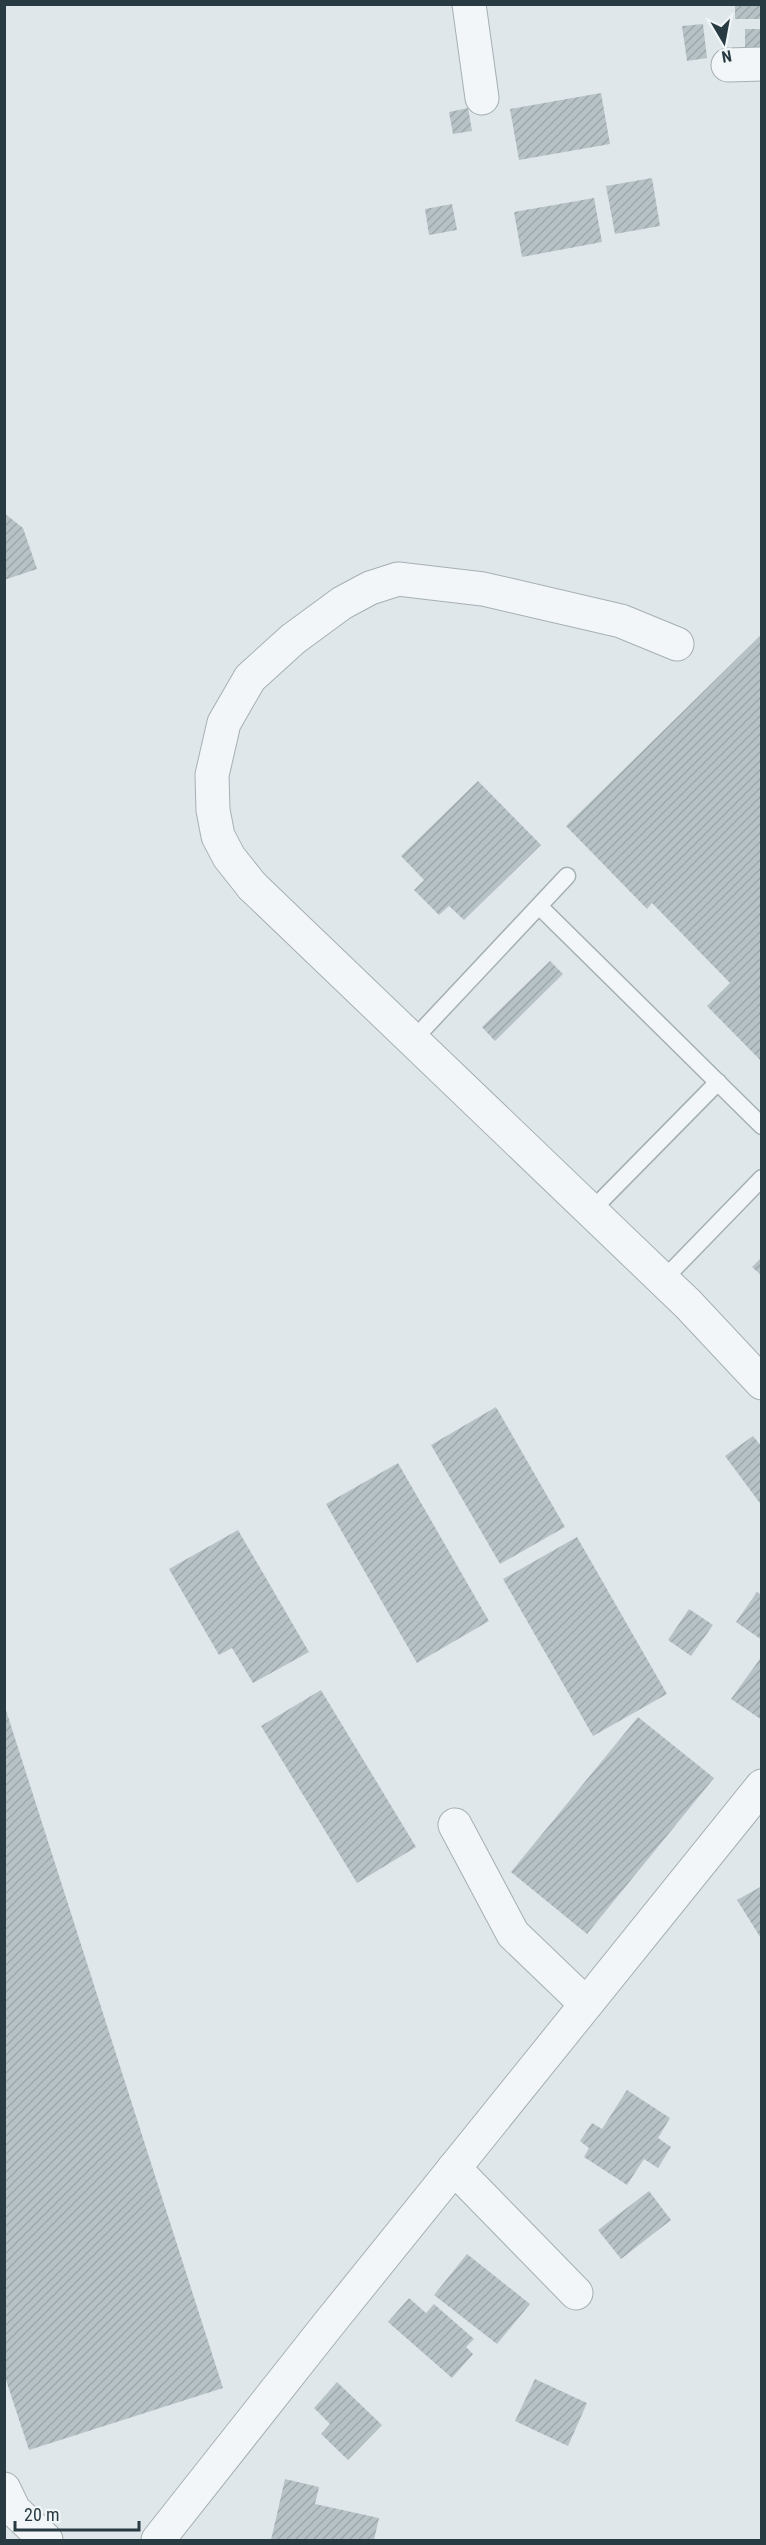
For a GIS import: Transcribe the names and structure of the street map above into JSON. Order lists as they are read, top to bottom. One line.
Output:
{"scale_bar":"20 m","north":"bottom"}
